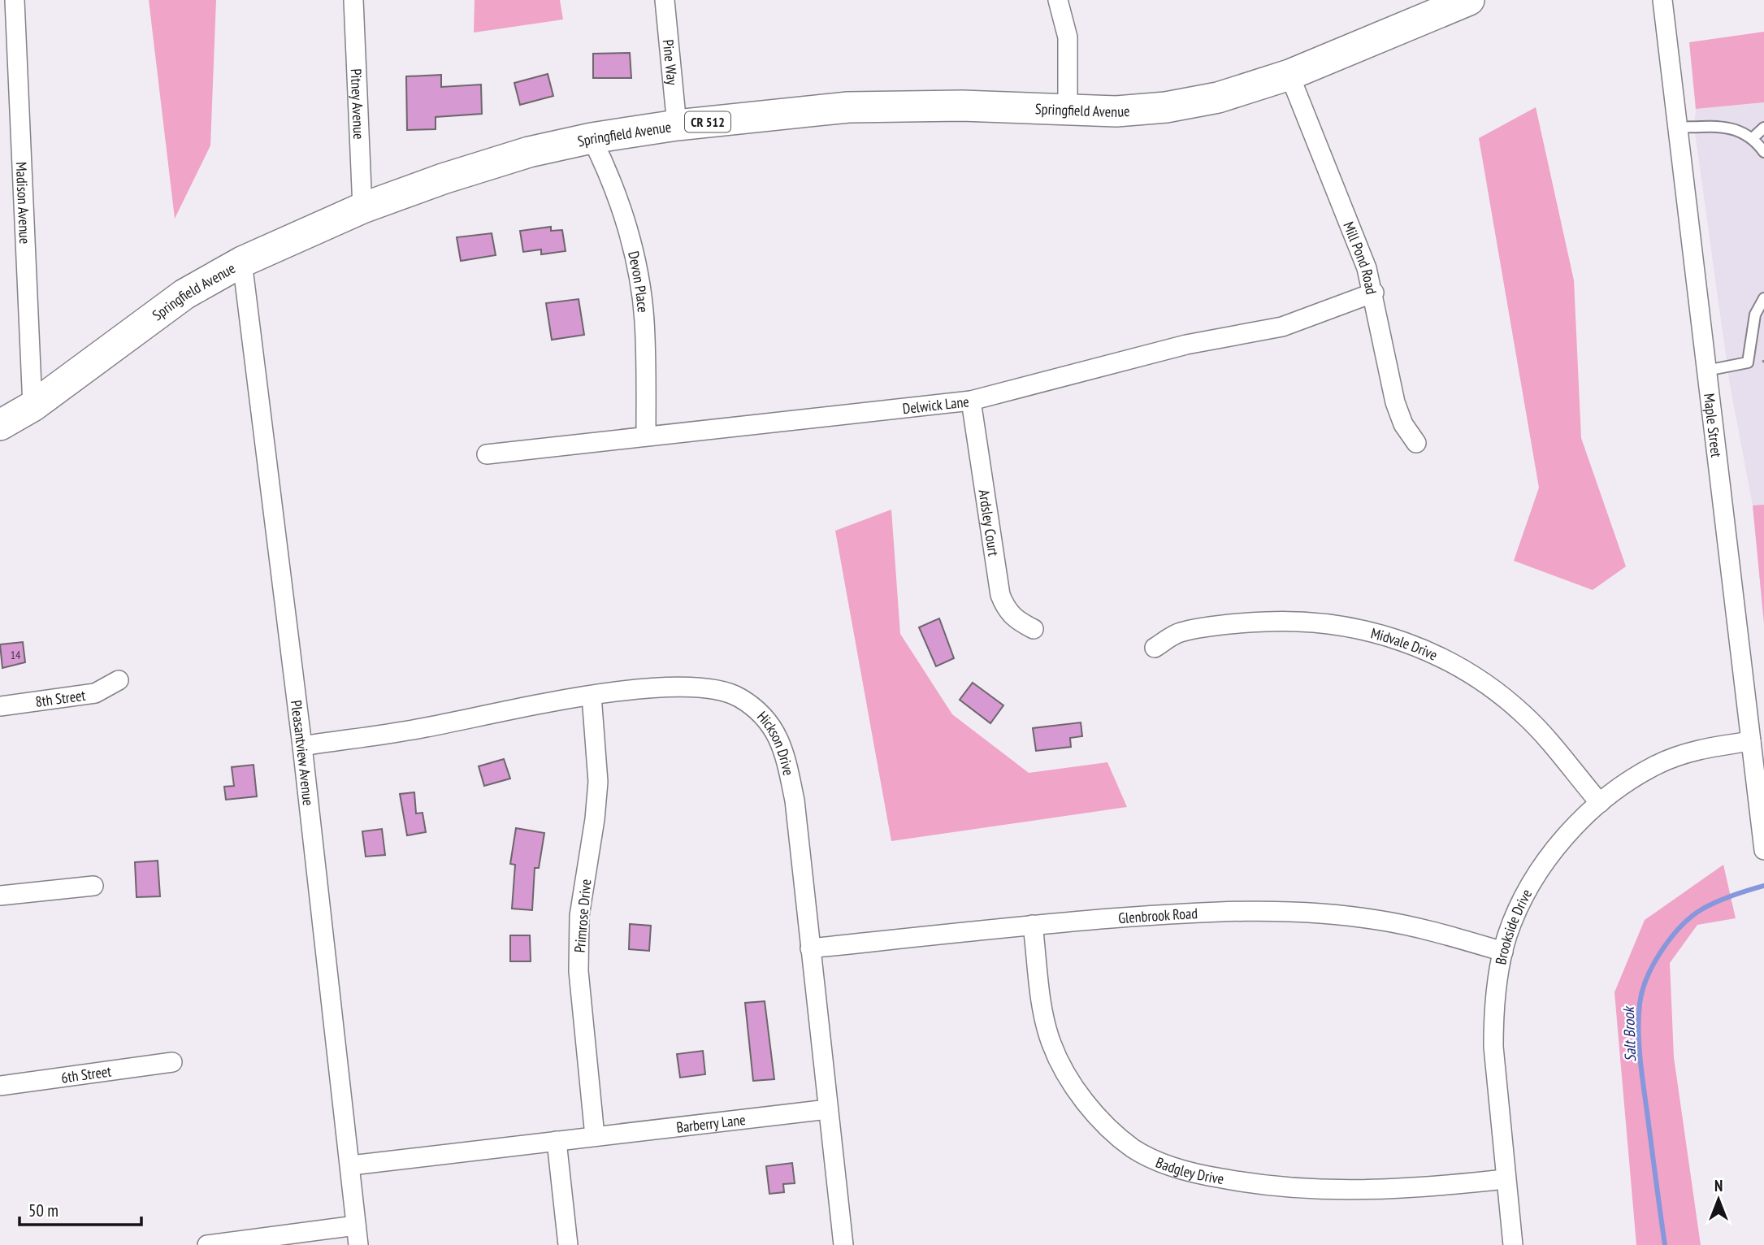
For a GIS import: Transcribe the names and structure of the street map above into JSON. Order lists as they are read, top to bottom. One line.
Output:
{"streets":{"main road":["Springfield Avenue","CR 512"],"street":["Pine Way","Pitney Avenue","Madison Avenue","Mill Pond Road","Devon Place","Delwick Lane","Maple Street","Ardsley Court","Midvale Drive","8th Street","Hickson Drive","Pleasantview Avenue","Glenbrook Road","Primrose Drive","Brookside Drive","6th Street","Barberry Lane","Badgley Drive"]},"crossings":[["Pine Way","Springfield Avenue"],["Pitney Avenue","Springfield Avenue"],["Springfield Avenue","Madison Avenue"],["Springfield Avenue","Mill Pond Road"],["Springfield Avenue","Devon Place"],["Springfield Avenue","Pleasantview Avenue"],["Mill Pond Road","Delwick Lane"],["Devon Place","Delwick Lane"],["Delwick Lane","Ardsley Court"],["Maple Street","Brookside Drive"],["Midvale Drive","Brookside Drive"],["Hickson Drive","Pleasantview Avenue"],["Hickson Drive","Glenbrook Road"],["Hickson Drive","Primrose Drive"],["Hickson Drive","Barberry Lane"],["Glenbrook Road","Brookside Drive"],["Glenbrook Road","Badgley Drive"],["Primrose Drive","Barberry Lane"],["Brookside Drive","Badgley Drive"]],"water":["Salt Brook"],"house_numbers":["14"],"scale_bar":"50 m","north":"top"}
